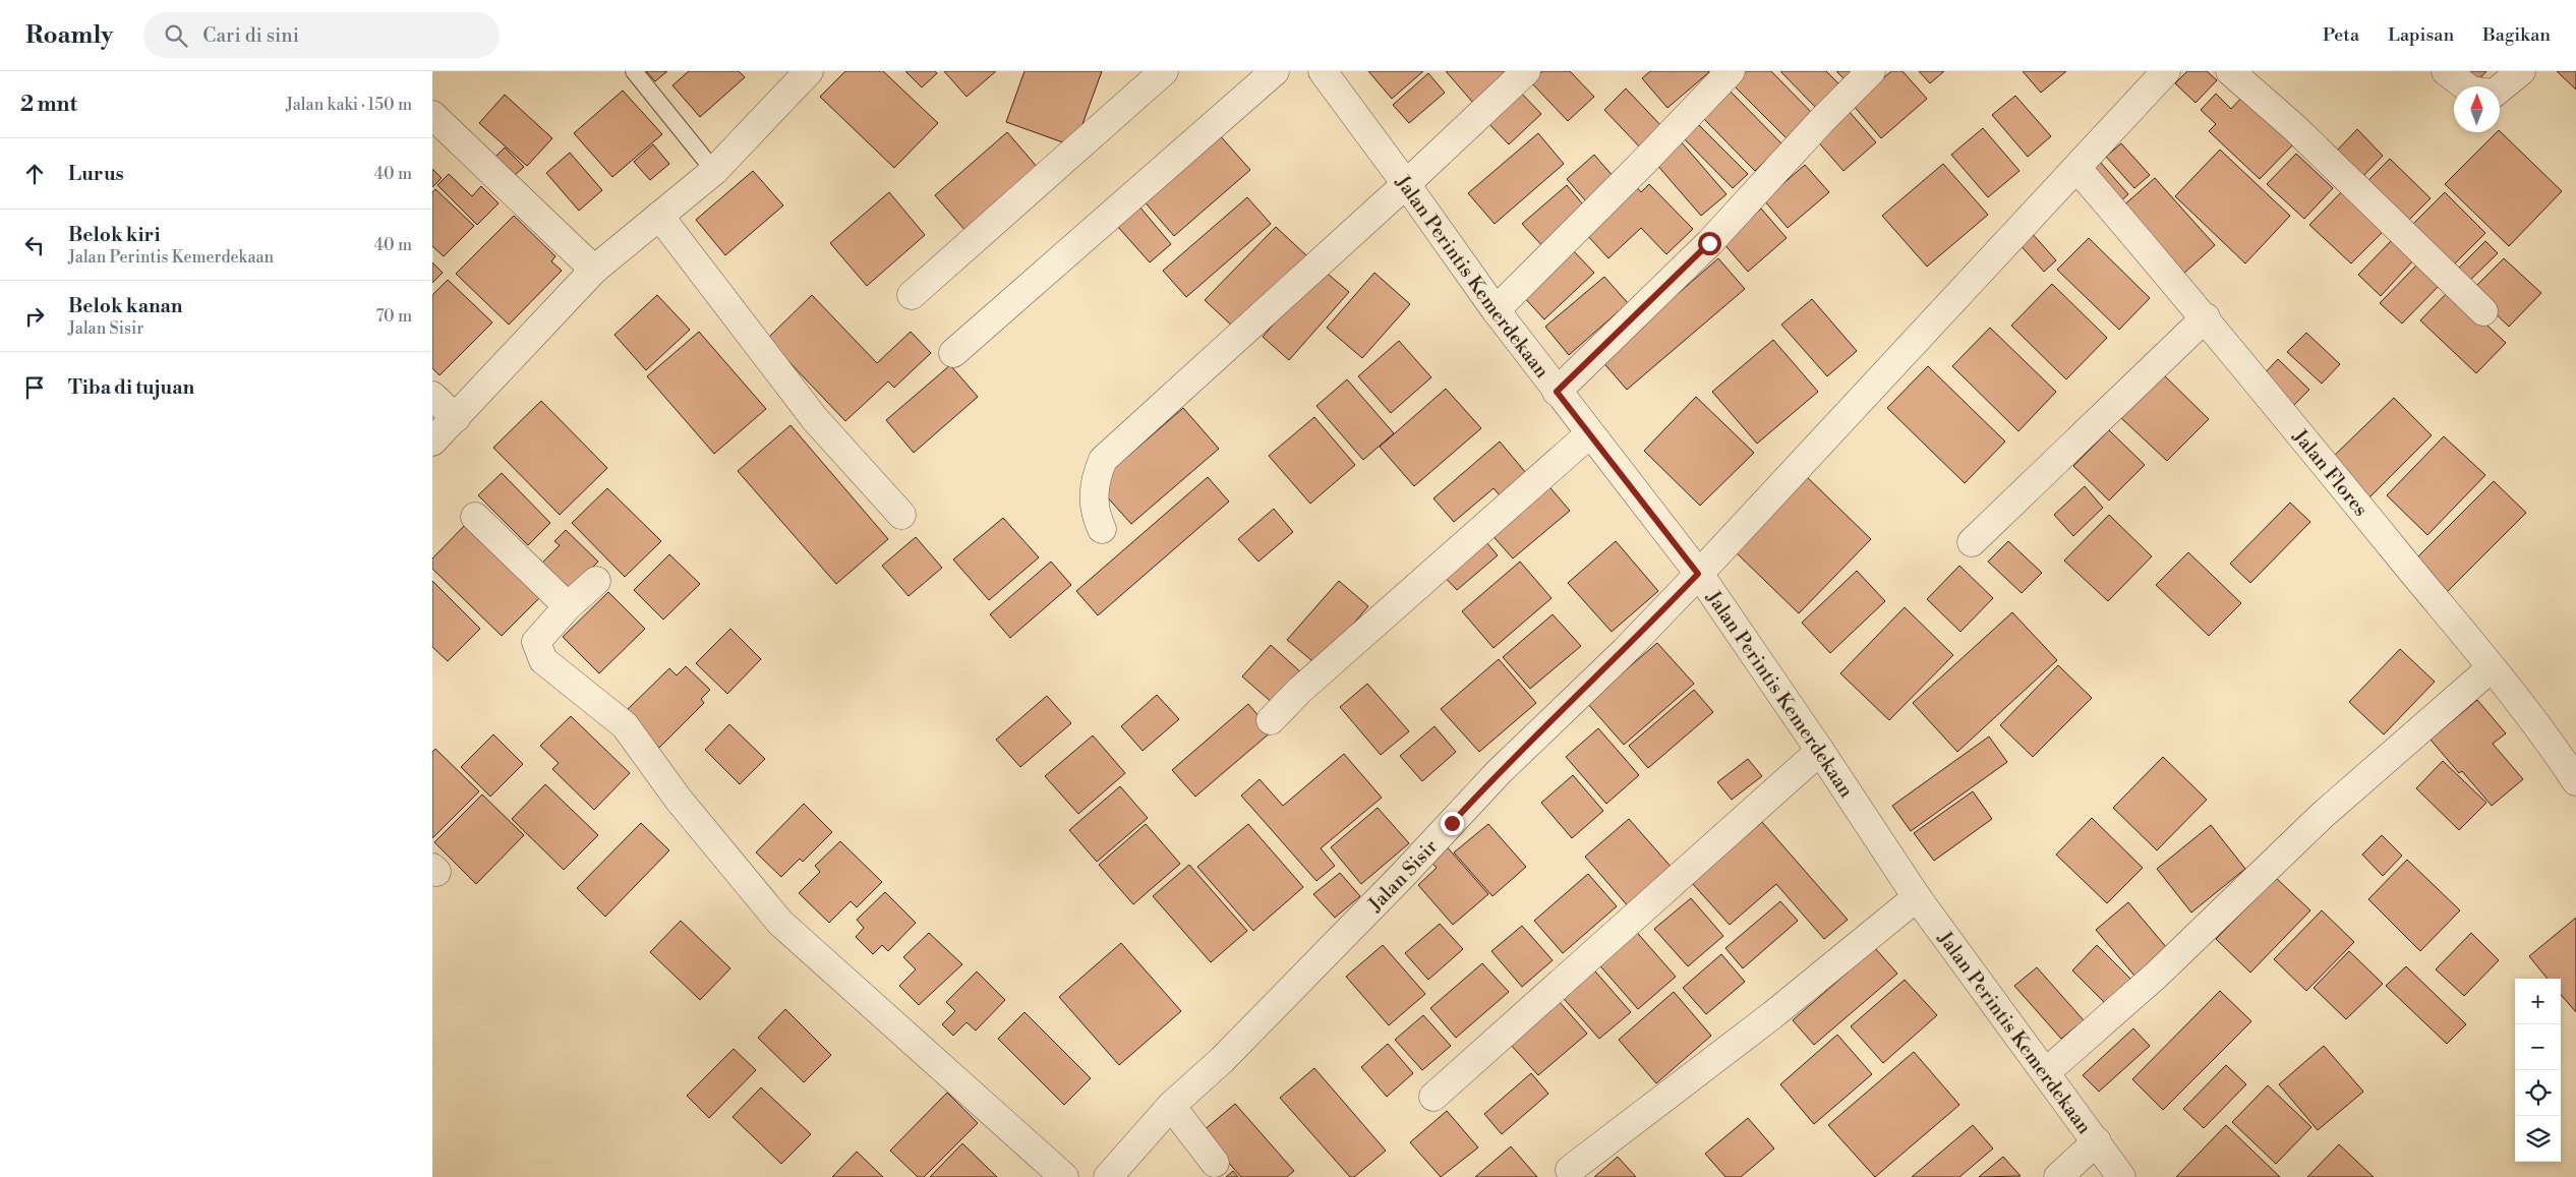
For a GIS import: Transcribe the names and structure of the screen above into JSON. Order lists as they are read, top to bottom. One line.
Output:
{"streets":{"street":["Jalan Perintis Kemerdekaan","Jalan Flores","Jalan Sisir"]},"crossings":[["Jalan Perintis Kemerdekaan","Jalan Sisir"],["Jalan Flores","Jalan Sisir"]],"north":"top","page":{"header":"Roamly","search":"Cari di sini","nav":["Peta","Lapisan","Bagikan"],"heading":["2 mnt","Jalan kaki · 150 m"],"list":[["Lurus","40 m"],["Belok kiri","Jalan Perintis Kemerdekaan","40 m"],["Belok kanan","Jalan Sisir","70 m"],"Tiba di tujuan"],"map_buttons":["+","−"]}}
